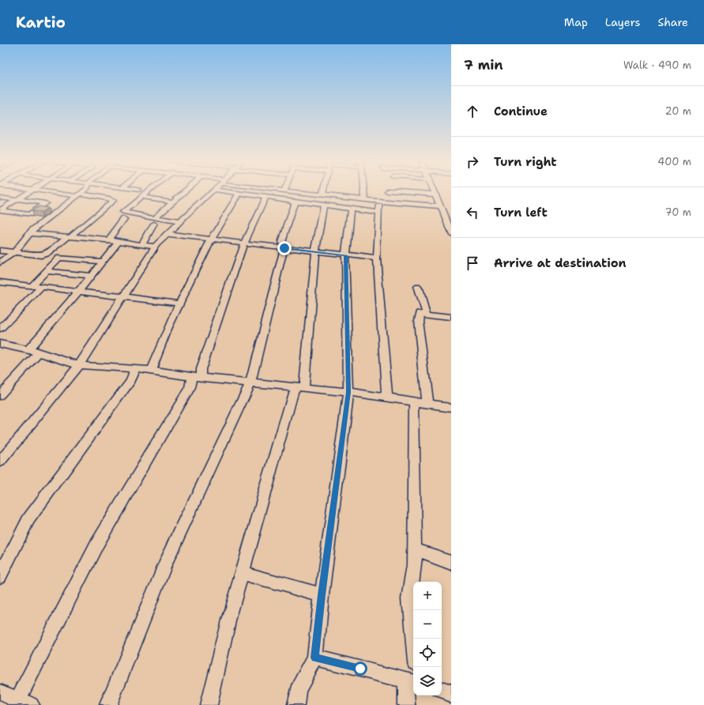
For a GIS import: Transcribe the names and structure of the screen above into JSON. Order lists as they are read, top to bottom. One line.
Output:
{"page":{"header":"Kartio","nav":["Map","Layers","Share"],"heading":["7 min","Walk · 490 m"],"list":[["Continue","20 m"],["Turn right","400 m"],["Turn left","70 m"],"Arrive at destination"],"map_buttons":["+","−"]}}
